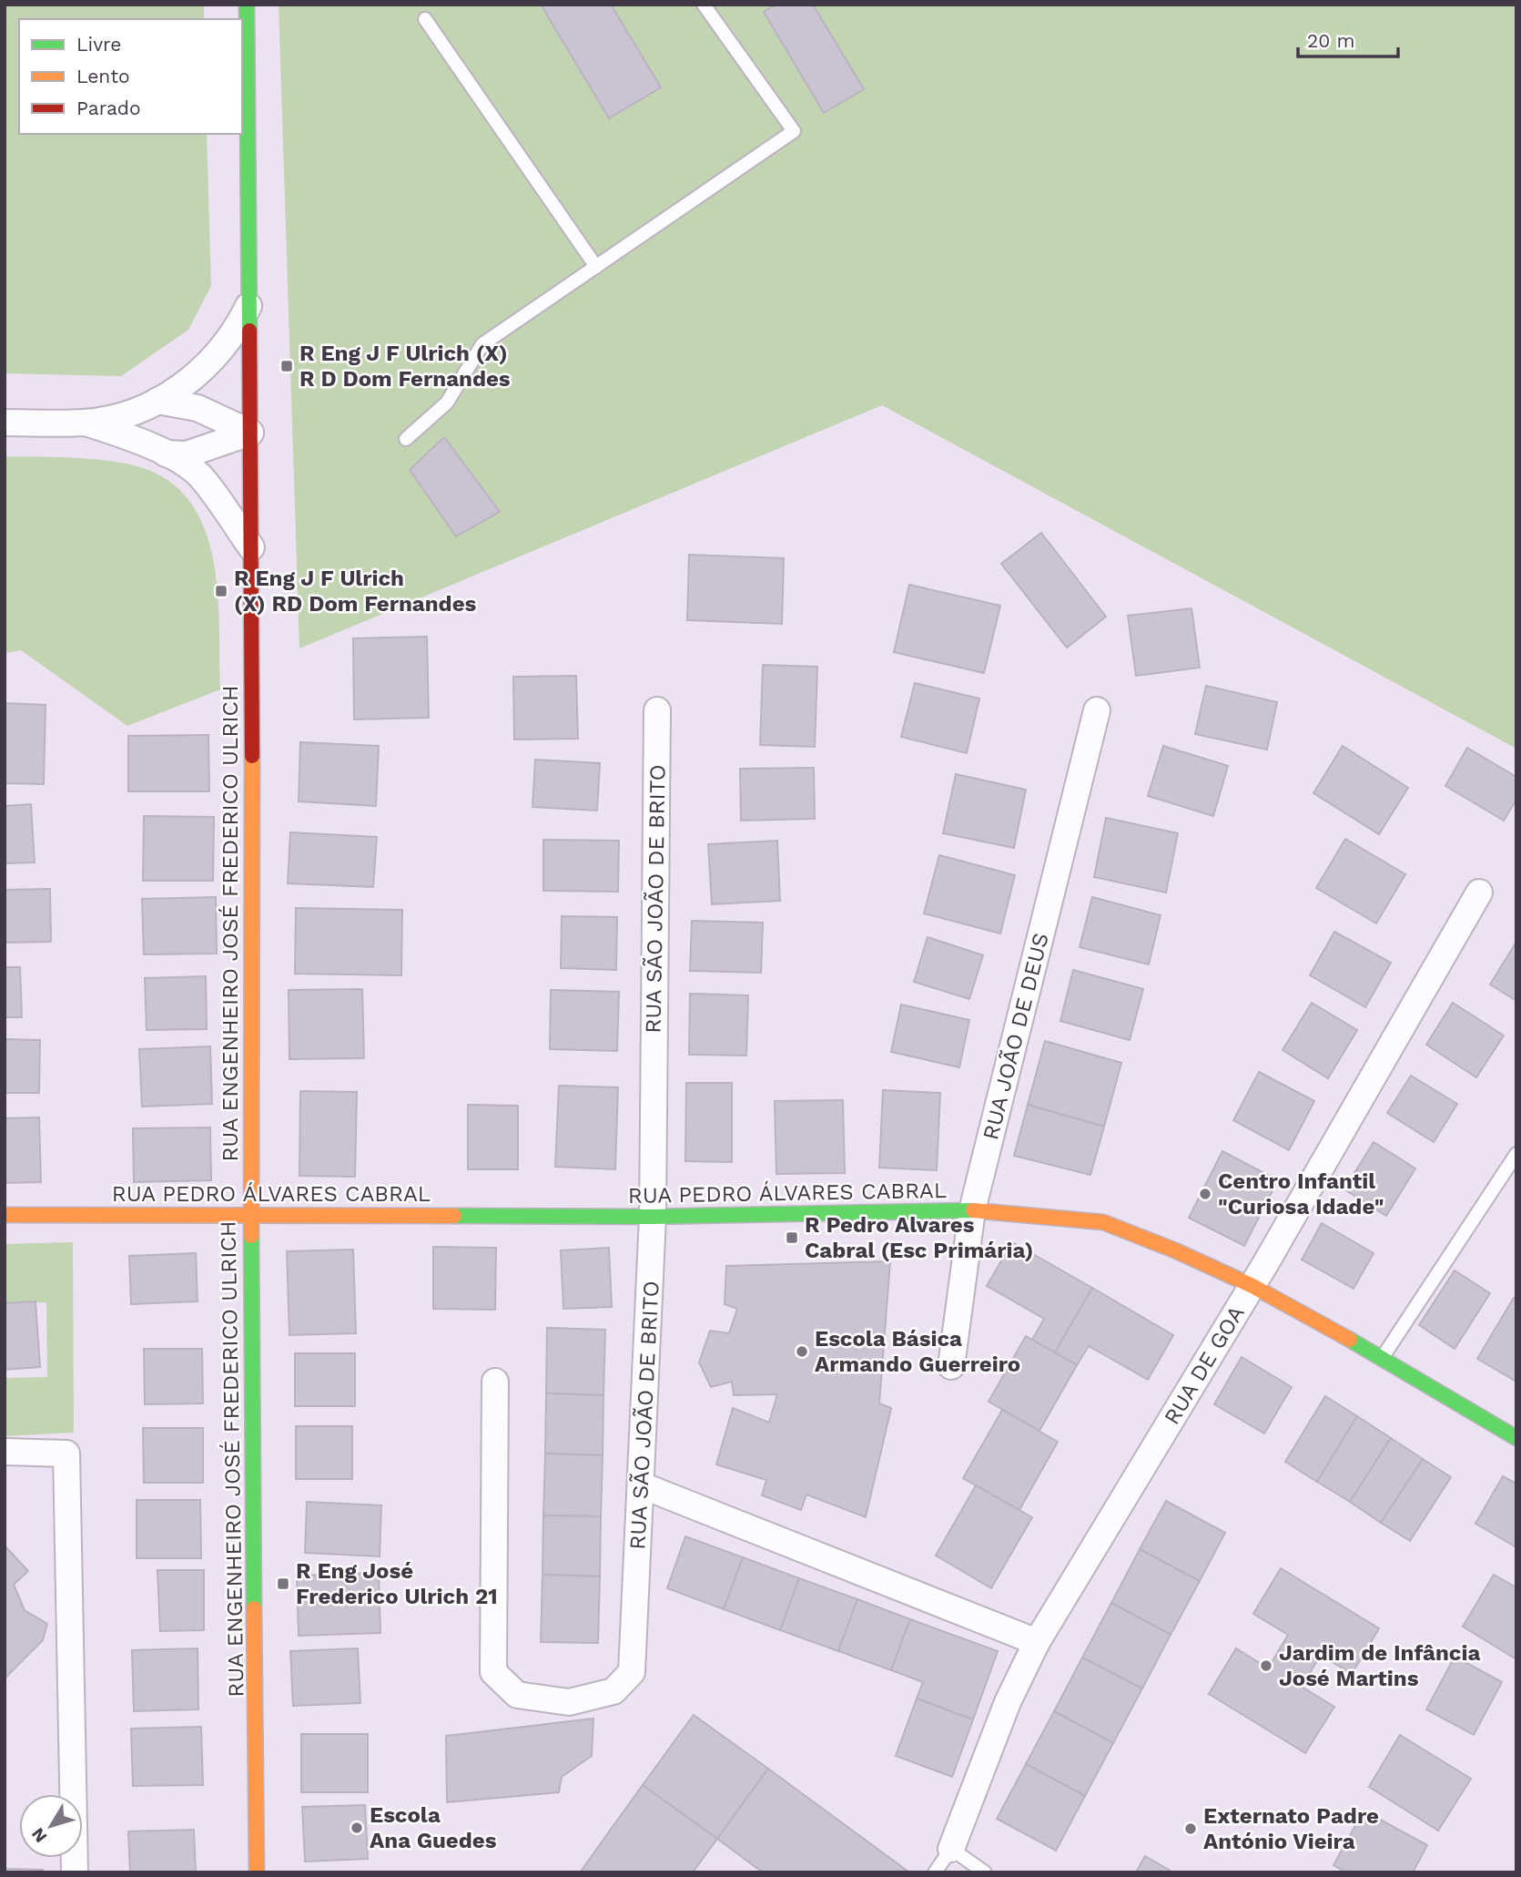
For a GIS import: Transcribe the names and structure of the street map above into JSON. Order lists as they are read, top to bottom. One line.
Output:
{"streets":{"street":["RUA SÃO JOÃO DE BRITO","RUA ENGENHEIRO JOSÉ FREDERICO ULRICH","RUA JOÃO DE DEUS","RUA PEDRO ÁLVARES CABRAL","RUA DE GOA"]},"crossings":[["RUA SÃO JOÃO DE BRITO","RUA PEDRO ÁLVARES CABRAL"],["RUA ENGENHEIRO JOSÉ FREDERICO ULRICH","RUA PEDRO ÁLVARES CABRAL"],["RUA JOÃO DE DEUS","RUA PEDRO ÁLVARES CABRAL"],["RUA PEDRO ÁLVARES CABRAL","RUA DE GOA"]],"places":{"transit":["R Eng J F Ulrich (X) R D Dom Fernandes","R Eng J F Ulrich (X) RD Dom Fernandes","R Pedro Alvares Cabral (Esc Primária)","R Eng José Frederico Ulrich 21"],"other":["Centro Infantil \"Curiosa Idade\"","Escola Básica Armando Guerreiro","Jardim de Infância José Martins","Escola Ana Guedes","Externato Padre António Vieira"]},"legend":["Livre","Lento","Parado"],"scale_bar":"20 m","north":"bottom left"}
